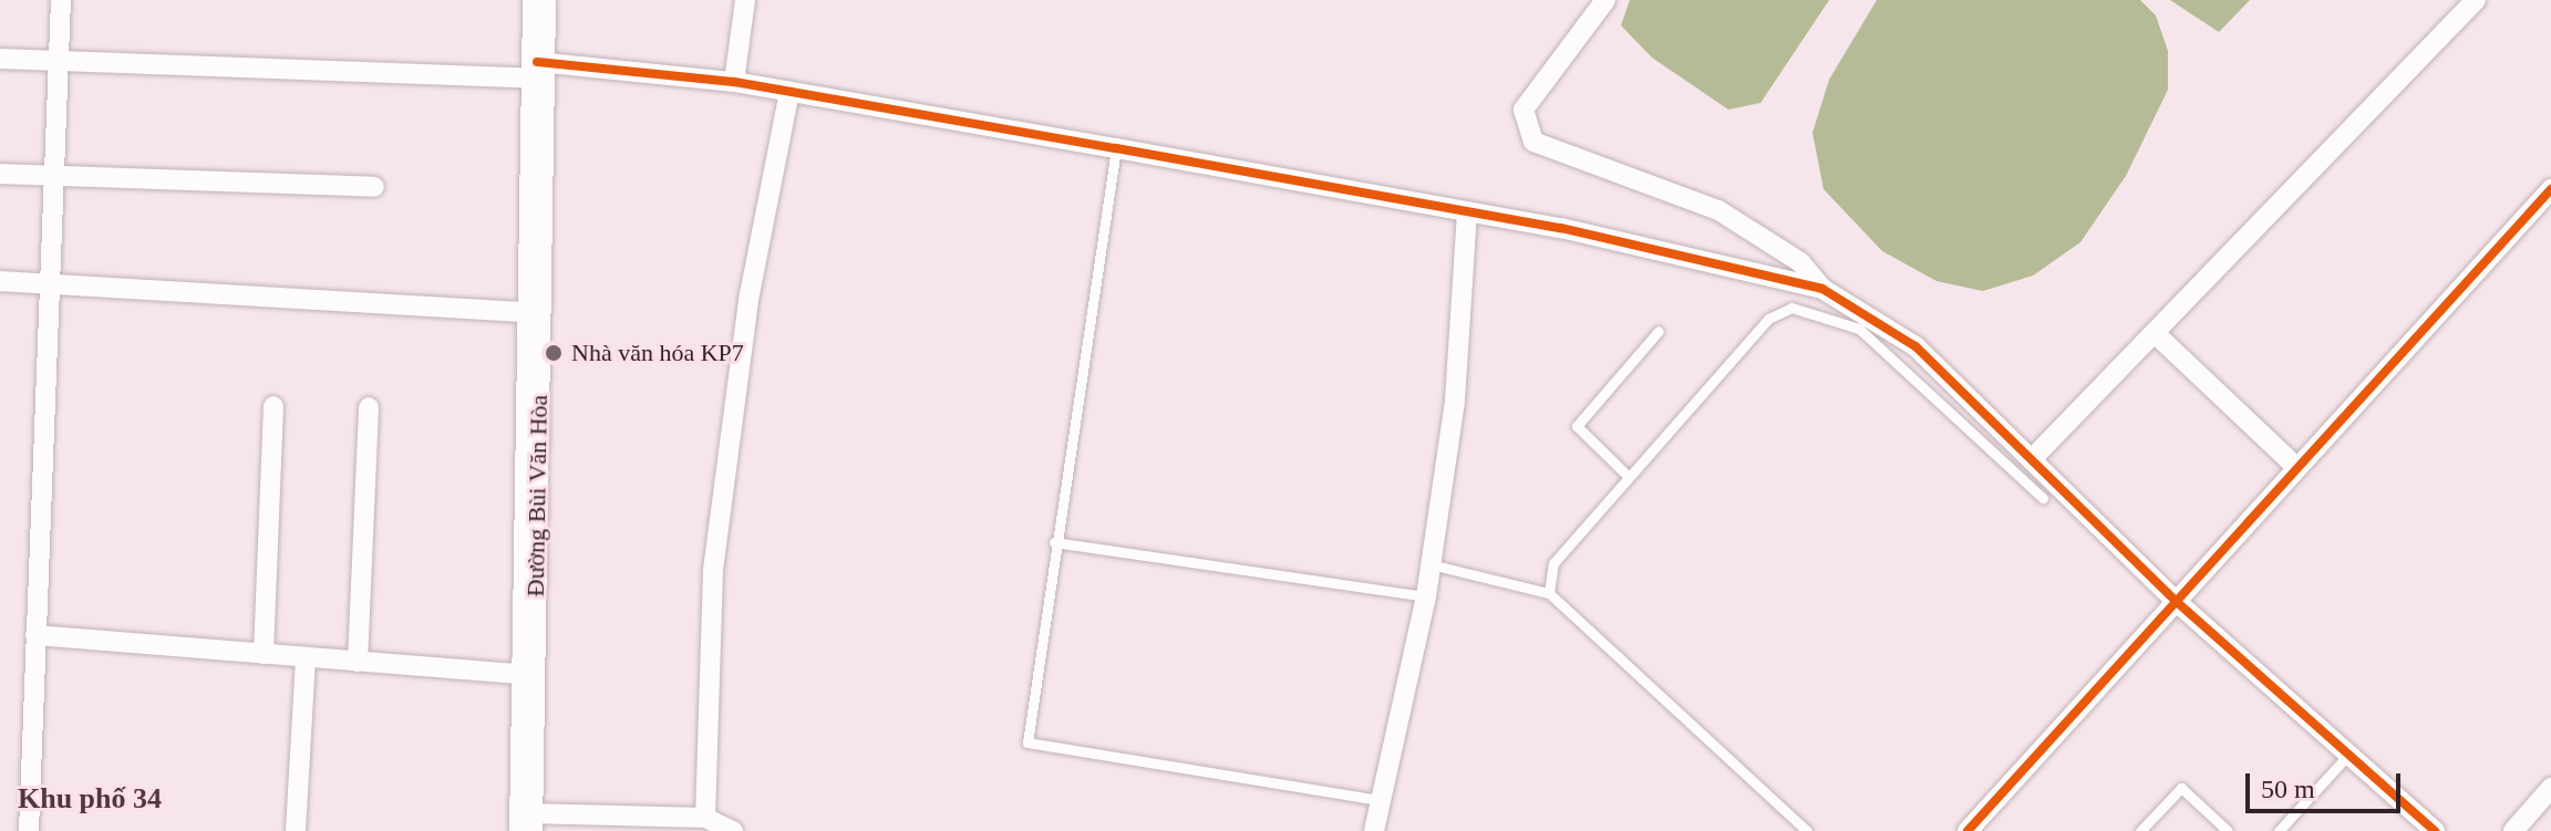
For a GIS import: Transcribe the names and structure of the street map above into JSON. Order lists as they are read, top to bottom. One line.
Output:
{"streets":{"main road":["Đường Bùi Văn Hòa"]},"districts":["Khu phố 34"],"places":["Nhà văn hóa KP7"],"scale_bar":"50 m"}
